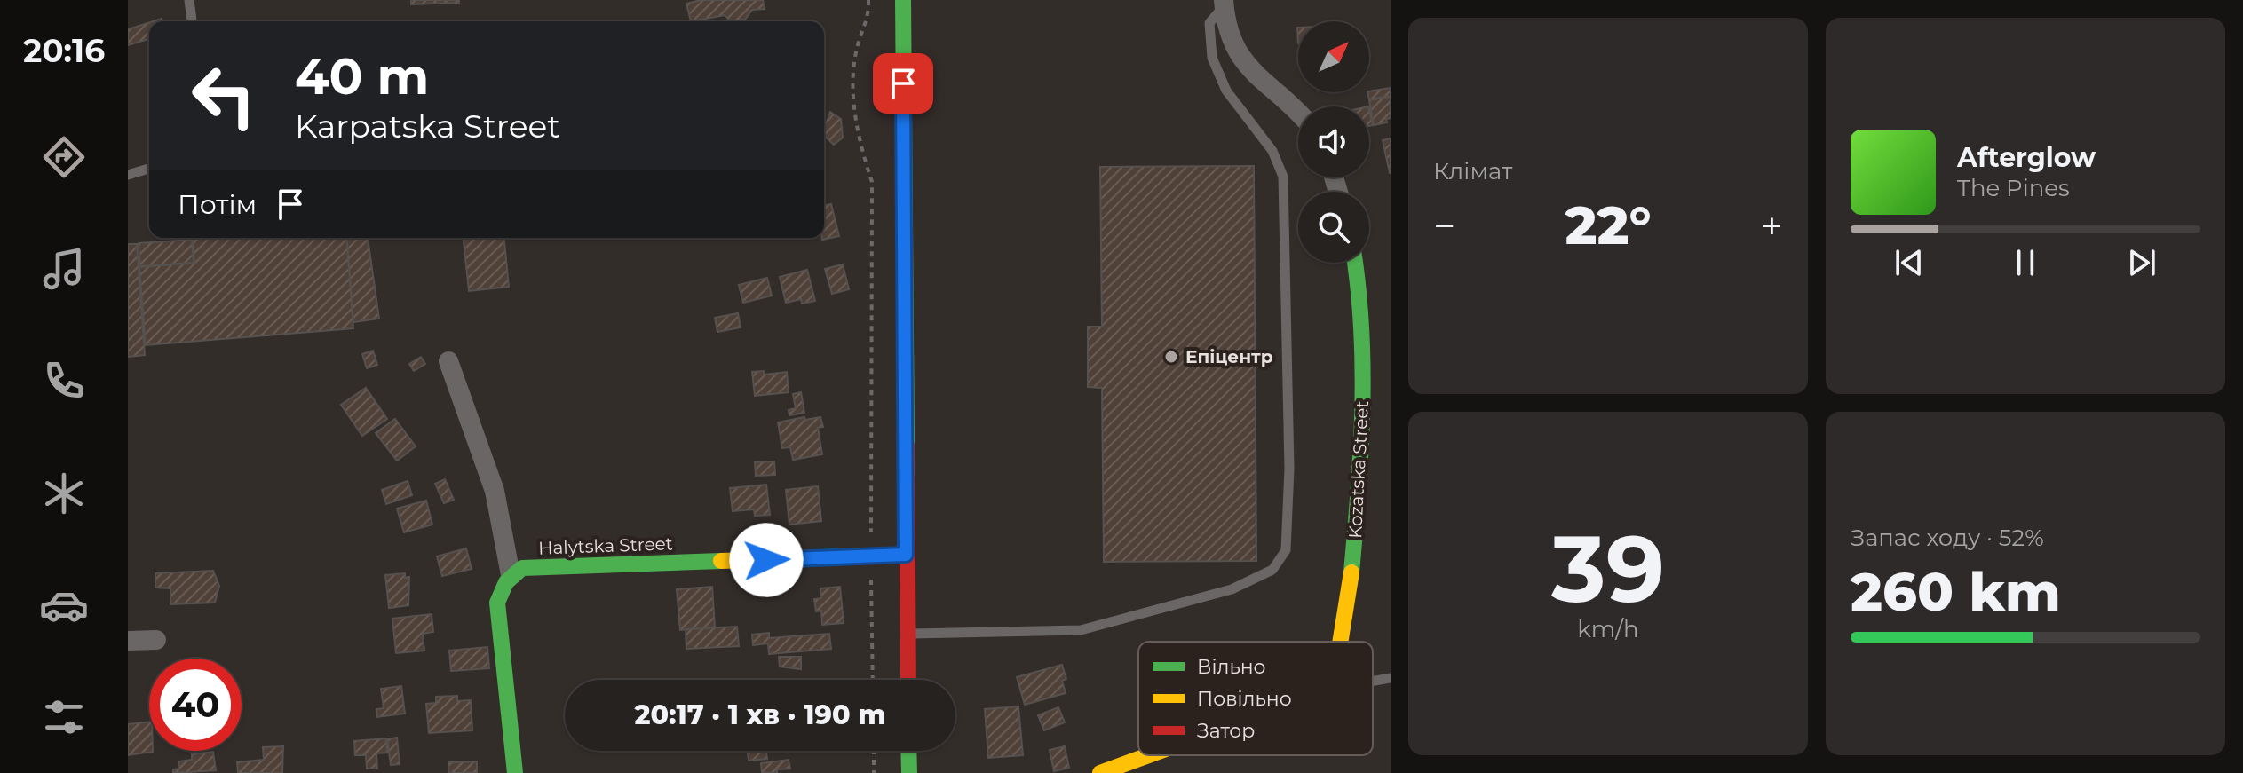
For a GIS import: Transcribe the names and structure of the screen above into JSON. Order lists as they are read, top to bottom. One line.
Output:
{"streets":{"street":["Kozatska Street","Halytska Street"]},"places":["Епіцентр"],"legend":["Вільно","Повільно","Затор"],"north":"top right","page":{"tabs":"20:16","tile":["Клімат",["39","km/h"],["Запас ходу · 52%","260 km"]],"turn":["40 m","Karpatska Street"],"song":["Afterglow","The Pines"],"then":"Потім","heat":["−","22°","+"],"limit":"40","trip":"20:17 · 1 хв · 190 m"}}
